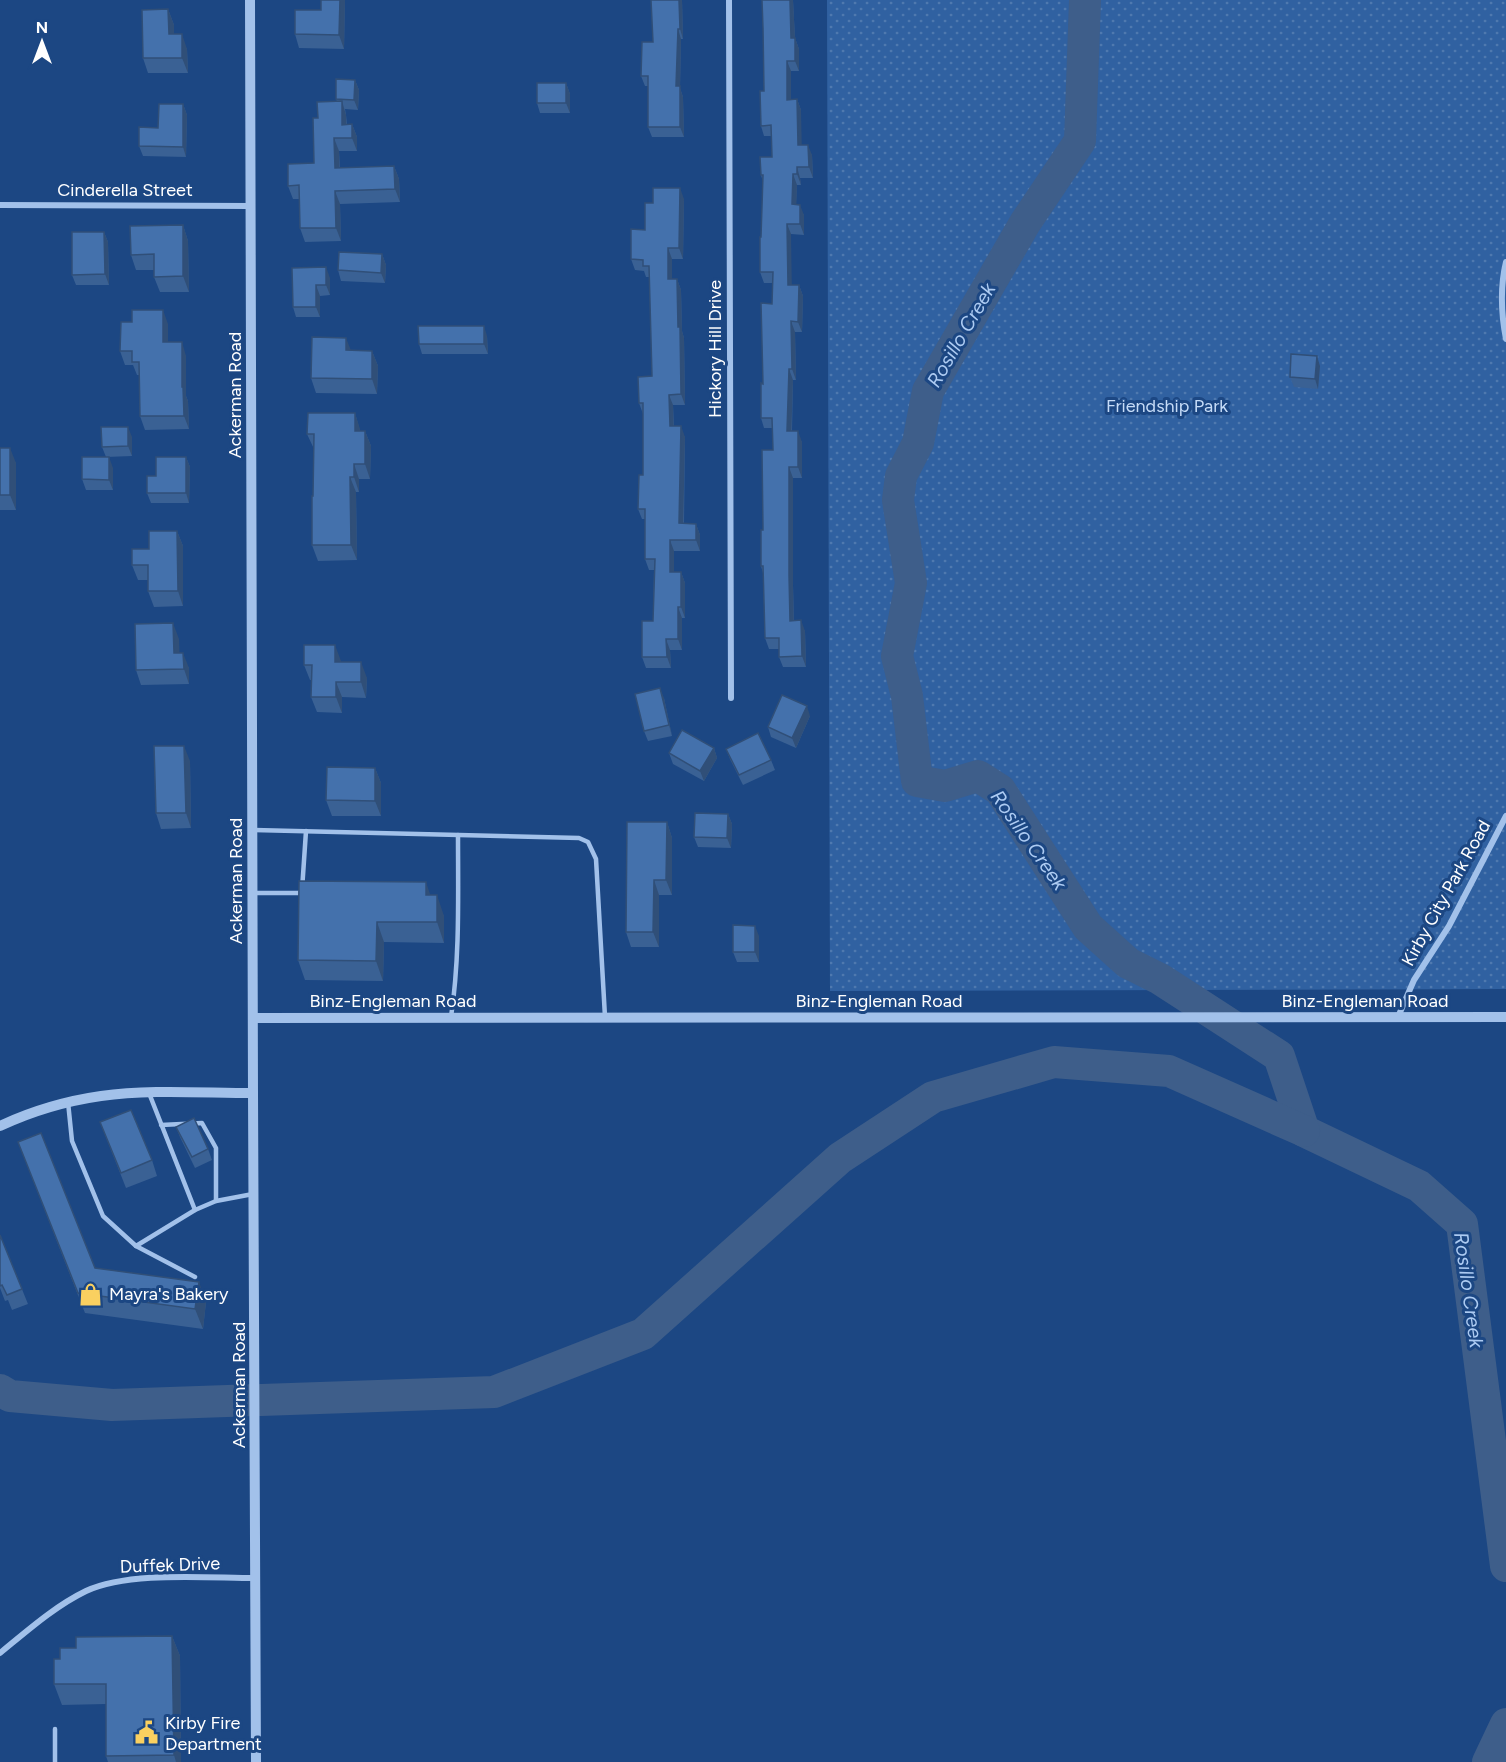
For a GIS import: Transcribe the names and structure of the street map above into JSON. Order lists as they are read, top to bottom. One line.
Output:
{"streets":{"street":["Cinderella Street","Hickory Hill Drive","Ackerman Road","Kirby City Park Road","Binz-Engleman Road","Duffek Drive"]},"crossings":[["Cinderella Street","Ackerman Road"],["Ackerman Road","Binz-Engleman Road"],["Ackerman Road","Duffek Drive"],["Kirby City Park Road","Binz-Engleman Road"]],"water":["Rosillo Creek"],"parks":["Friendship Park"],"places":{"shop":["Mayra's Bakery"],"public building":["Kirby Fire Department"]},"north":"top"}
